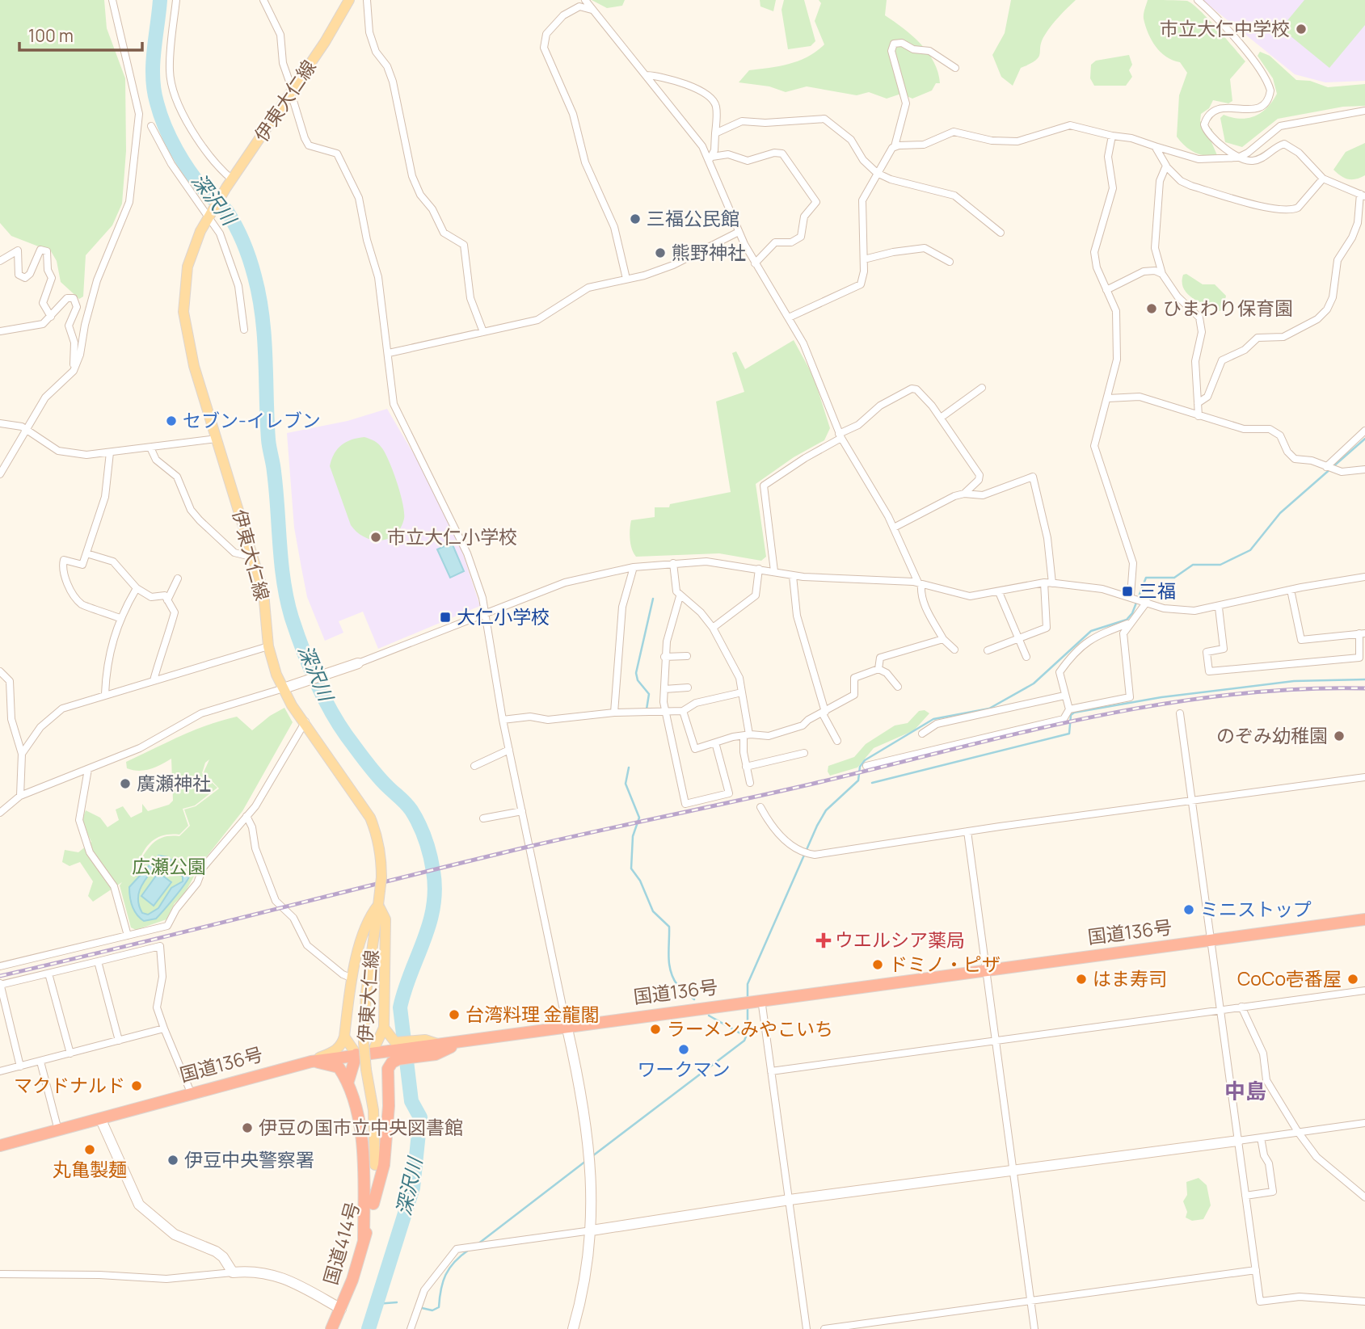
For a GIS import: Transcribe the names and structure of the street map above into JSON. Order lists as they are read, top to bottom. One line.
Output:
{"streets":{"highway":["国道136号","国道414号"],"main road":["伊東大仁線"]},"crossings":[["伊東大仁線","国道414号"]],"districts":["中島"],"water":["深沢川"],"parks":["広瀬公園"],"places":{"other":["市立大仁中学校","三福公民館","熊野神社","ひまわり保育園","セブン-イレブン","市立大仁小学校","のぞみ幼稚園","廣瀬神社","ミニストップ","ドミノ・ピザ","はま寿司","CoCo壱番屋","台湾料理 金龍閣","ラーメンみやこいち","ワークマン","マクドナルド","伊豆の国市立中央図書館","丸亀製麺","伊豆中央警察署"],"transit":["三福","大仁小学校"],"health":["ウエルシア薬局"]},"scale_bar":"100 m"}
